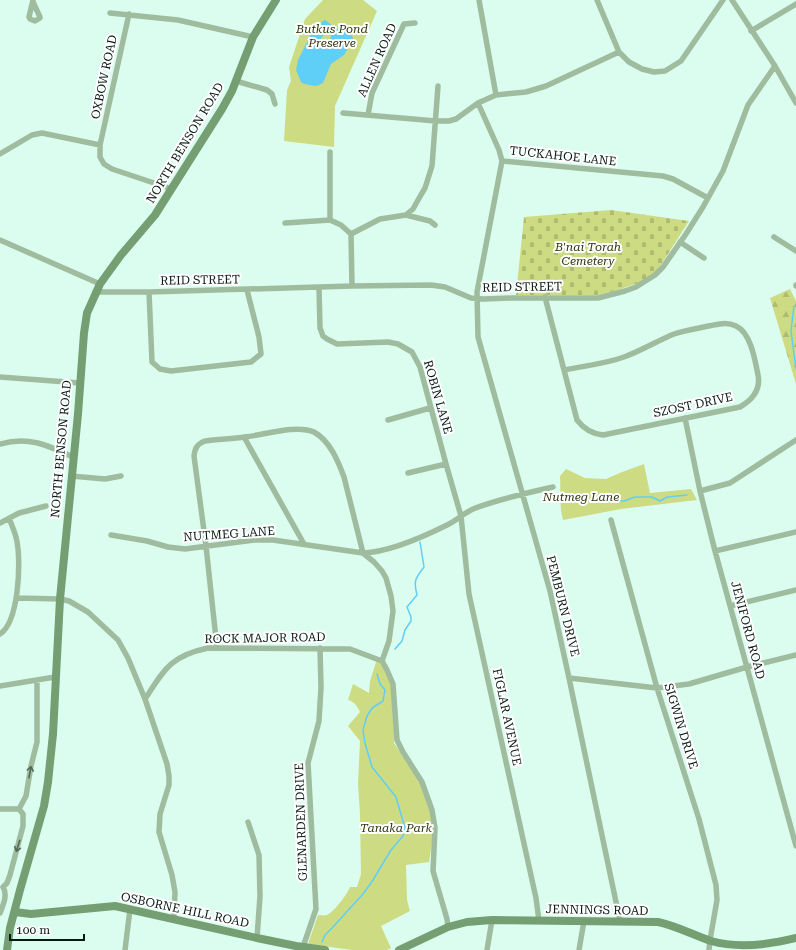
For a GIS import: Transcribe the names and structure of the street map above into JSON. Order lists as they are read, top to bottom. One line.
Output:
{"streets":{"main road":["NORTH BENSON ROAD","OSBORNE HILL ROAD","JENNINGS ROAD"],"street":["ALLEN ROAD","OXBOW ROAD","TUCKAHOE LANE","REID STREET","ROBIN LANE","SZOST DRIVE","NUTMEG LANE","PEMBURN DRIVE","JENIFORD ROAD","ROCK MAJOR ROAD","FIGLAR AVENUE","SIGWIN DRIVE","GLENARDEN DRIVE"]},"crossings":[["NORTH BENSON ROAD","REID STREET"],["NORTH BENSON ROAD","OSBORNE HILL ROAD"],["TUCKAHOE LANE","REID STREET"],["TUCKAHOE LANE","PEMBURN DRIVE"],["REID STREET","ROBIN LANE"],["REID STREET","SZOST DRIVE"],["REID STREET","PEMBURN DRIVE"],["ROBIN LANE","NUTMEG LANE"],["ROBIN LANE","FIGLAR AVENUE"],["SZOST DRIVE","JENIFORD ROAD"],["NUTMEG LANE","PEMBURN DRIVE"],["NUTMEG LANE","FIGLAR AVENUE"],["PEMBURN DRIVE","JENNINGS ROAD"],["ROCK MAJOR ROAD","GLENARDEN DRIVE"],["FIGLAR AVENUE","JENNINGS ROAD"],["SIGWIN DRIVE","JENNINGS ROAD"],["GLENARDEN DRIVE","OSBORNE HILL ROAD"]],"parks":["Butkus Pond Preserve","B'nai Torah Cemetery","Nutmeg Lane","Tanaka Park"],"scale_bar":"100 m"}
